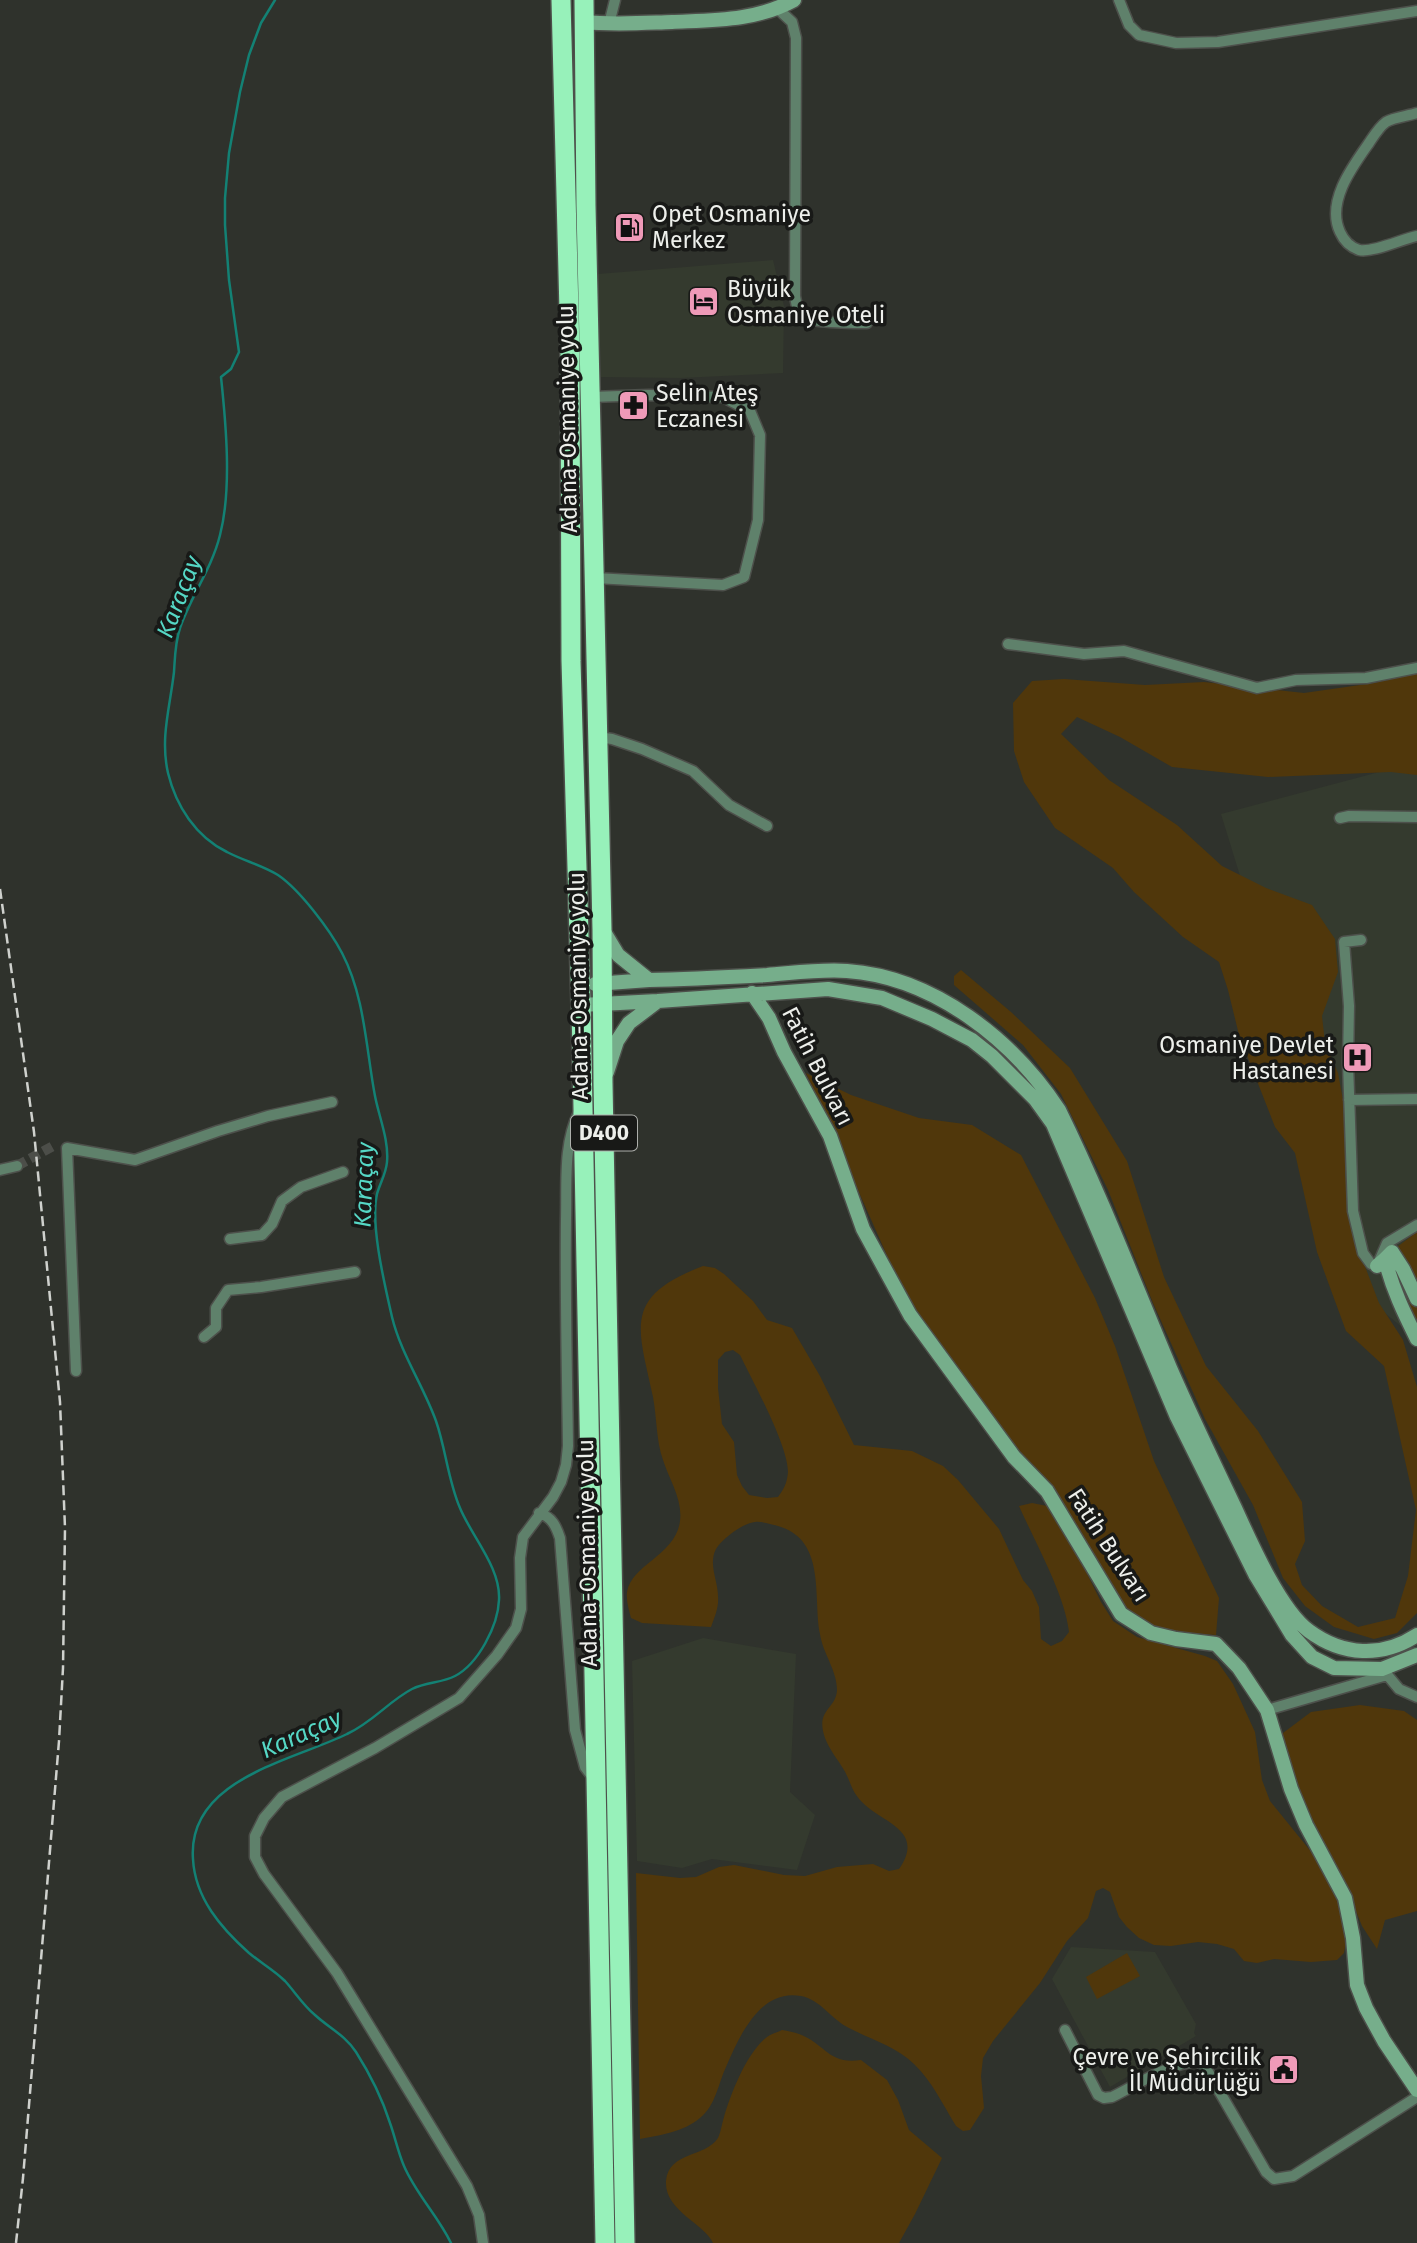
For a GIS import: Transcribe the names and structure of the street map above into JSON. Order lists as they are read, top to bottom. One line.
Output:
{"streets":{"highway":["Adana-Osmaniye yolu","D400"],"street":["Fatih Bulvarı"]},"crossings":[["Adana-Osmaniye yolu","D400"]],"water":["Karaçay"],"places":{"fuel station":["Opet Osmaniye Merkez"],"hotel":["Büyük Osmaniye Oteli"],"pharmacy":["Selin Ateş Eczanesi"],"hospital":["Osmaniye Devlet Hastanesi"],"public building":["Çevre ve Şehircilik İl Müdürlüğü"]}}
